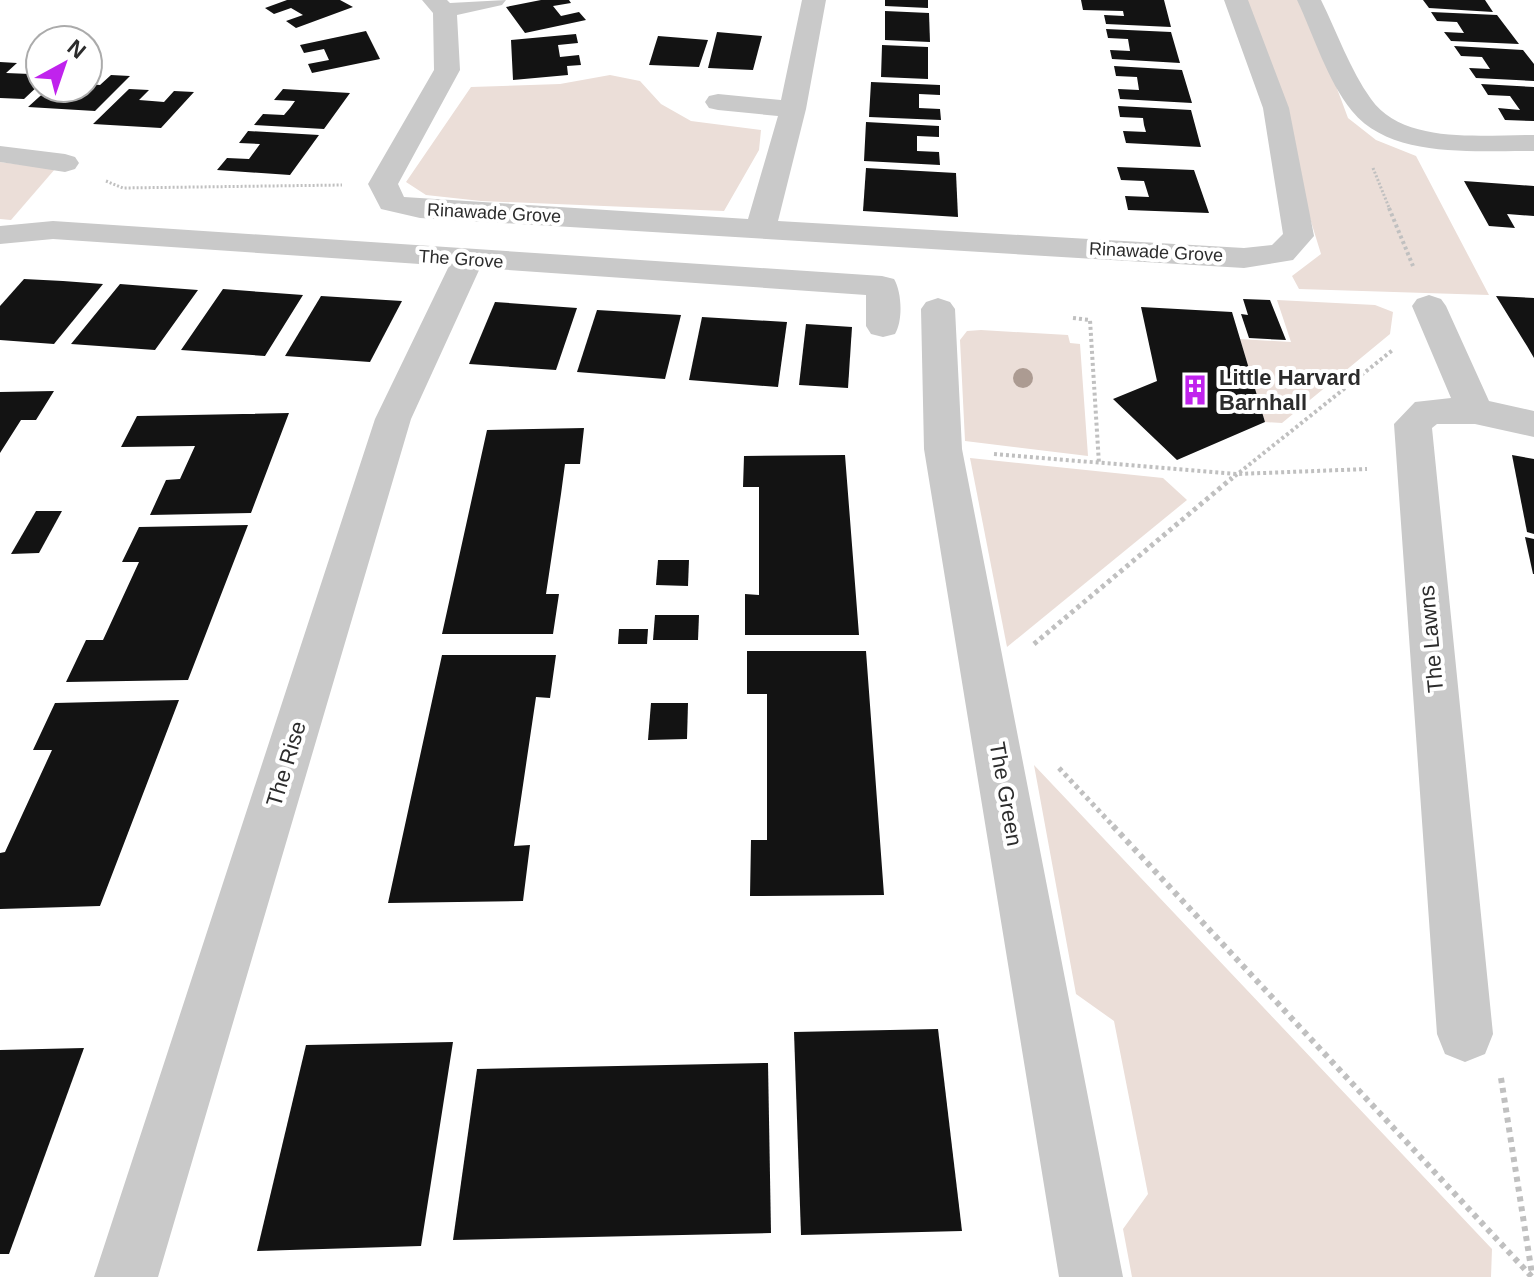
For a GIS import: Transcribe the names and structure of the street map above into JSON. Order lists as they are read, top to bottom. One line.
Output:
{"streets":{"street":["Rinawade Grove","The Grove","The Lawns","The Rise","The Green"]},"crossings":[["The Grove","The Rise"]],"places":{"building":["Little Harvard Barnhall"]},"north":"top right"}
